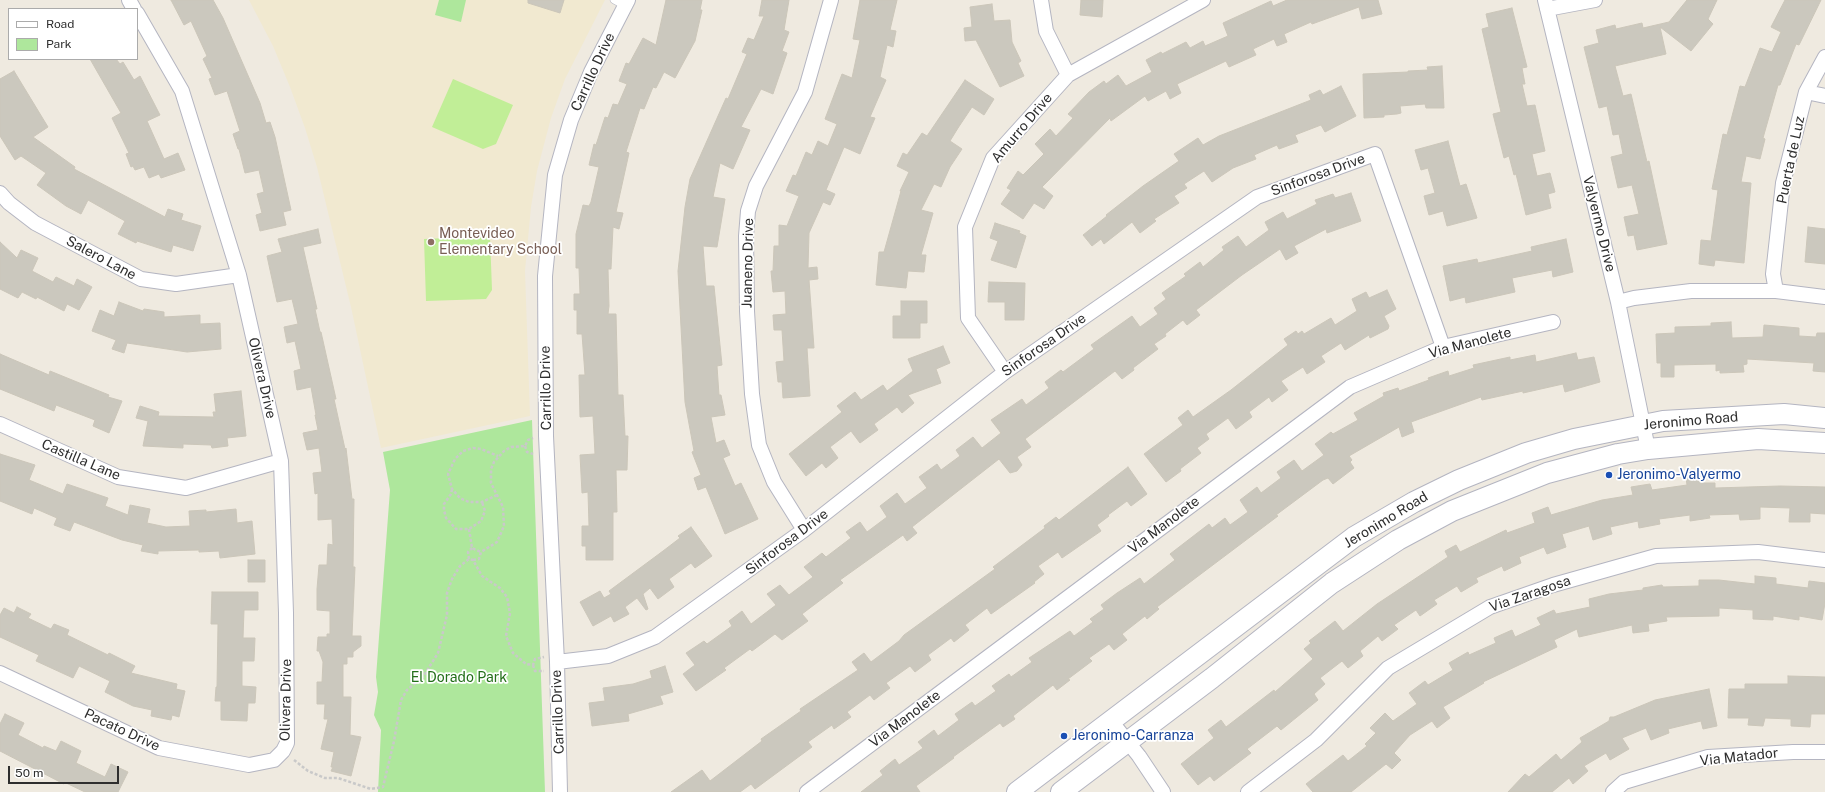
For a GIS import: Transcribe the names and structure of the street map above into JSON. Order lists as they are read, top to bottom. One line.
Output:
{"streets":{"main road":["Jeronimo Road"],"street":["Carrillo Drive","Amurro Drive","Puerta de Luz","Sinforosa Drive","Valyermo Drive","Salero Lane","Juaneno Drive","Via Manolete","Olivera Drive","Castilla Lane","Via Zaragosa","Pacato Drive","Via Matador"]},"crossings":[["Carrillo Drive","Sinforosa Drive"],["Amurro Drive","Sinforosa Drive"],["Sinforosa Drive","Juaneno Drive"],["Sinforosa Drive","Via Manolete"],["Valyermo Drive","Jeronimo Road"],["Salero Lane","Olivera Drive"],["Olivera Drive","Castilla Lane"],["Olivera Drive","Pacato Drive"]],"parks":["El Dorado Park"],"places":["Montevideo Elementary School","Jeronimo-Valyermo","Jeronimo-Carranza"],"legend":["Road","Park"],"scale_bar":"50 m"}
